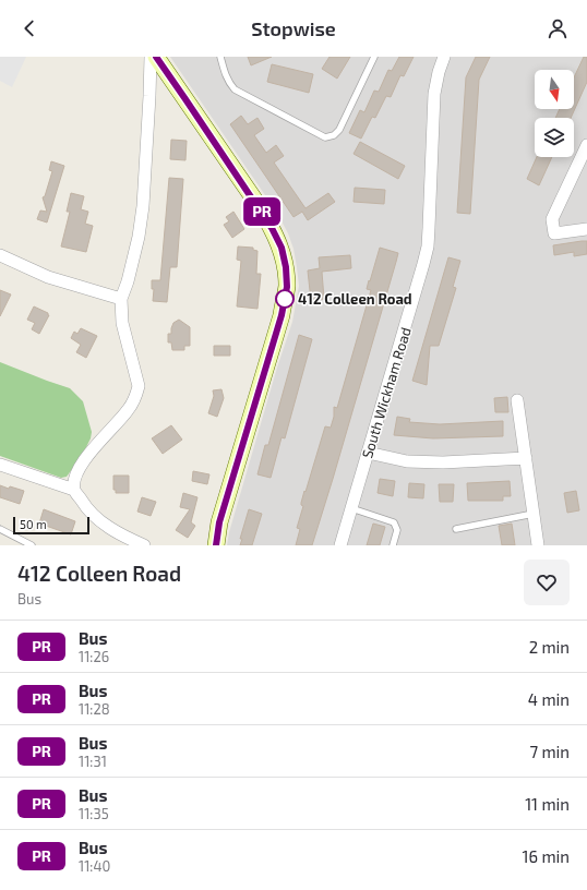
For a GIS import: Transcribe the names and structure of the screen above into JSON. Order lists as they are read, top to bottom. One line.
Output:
{"streets":{"street":["South Wickham Road"]},"places":["412 Colleen Road"],"lines":["bus line PR"],"scale_bar":"50 m","north":"bottom","page":{"header":"Stopwise","on_map":"PR","scale":"50 m","heading":["412 Colleen Road","Bus"],"list":[{"mark":"PR","name":"Bus","note":"11:26","value":"2 min"},{"mark":"PR","name":"Bus","note":"11:28","value":"4 min"},{"mark":"PR","name":"Bus","note":"11:31","value":"7 min"},{"mark":"PR","name":"Bus","note":"11:35","value":"11 min"},{"mark":"PR","name":"Bus","note":"11:40","value":"16 min"}]}}
